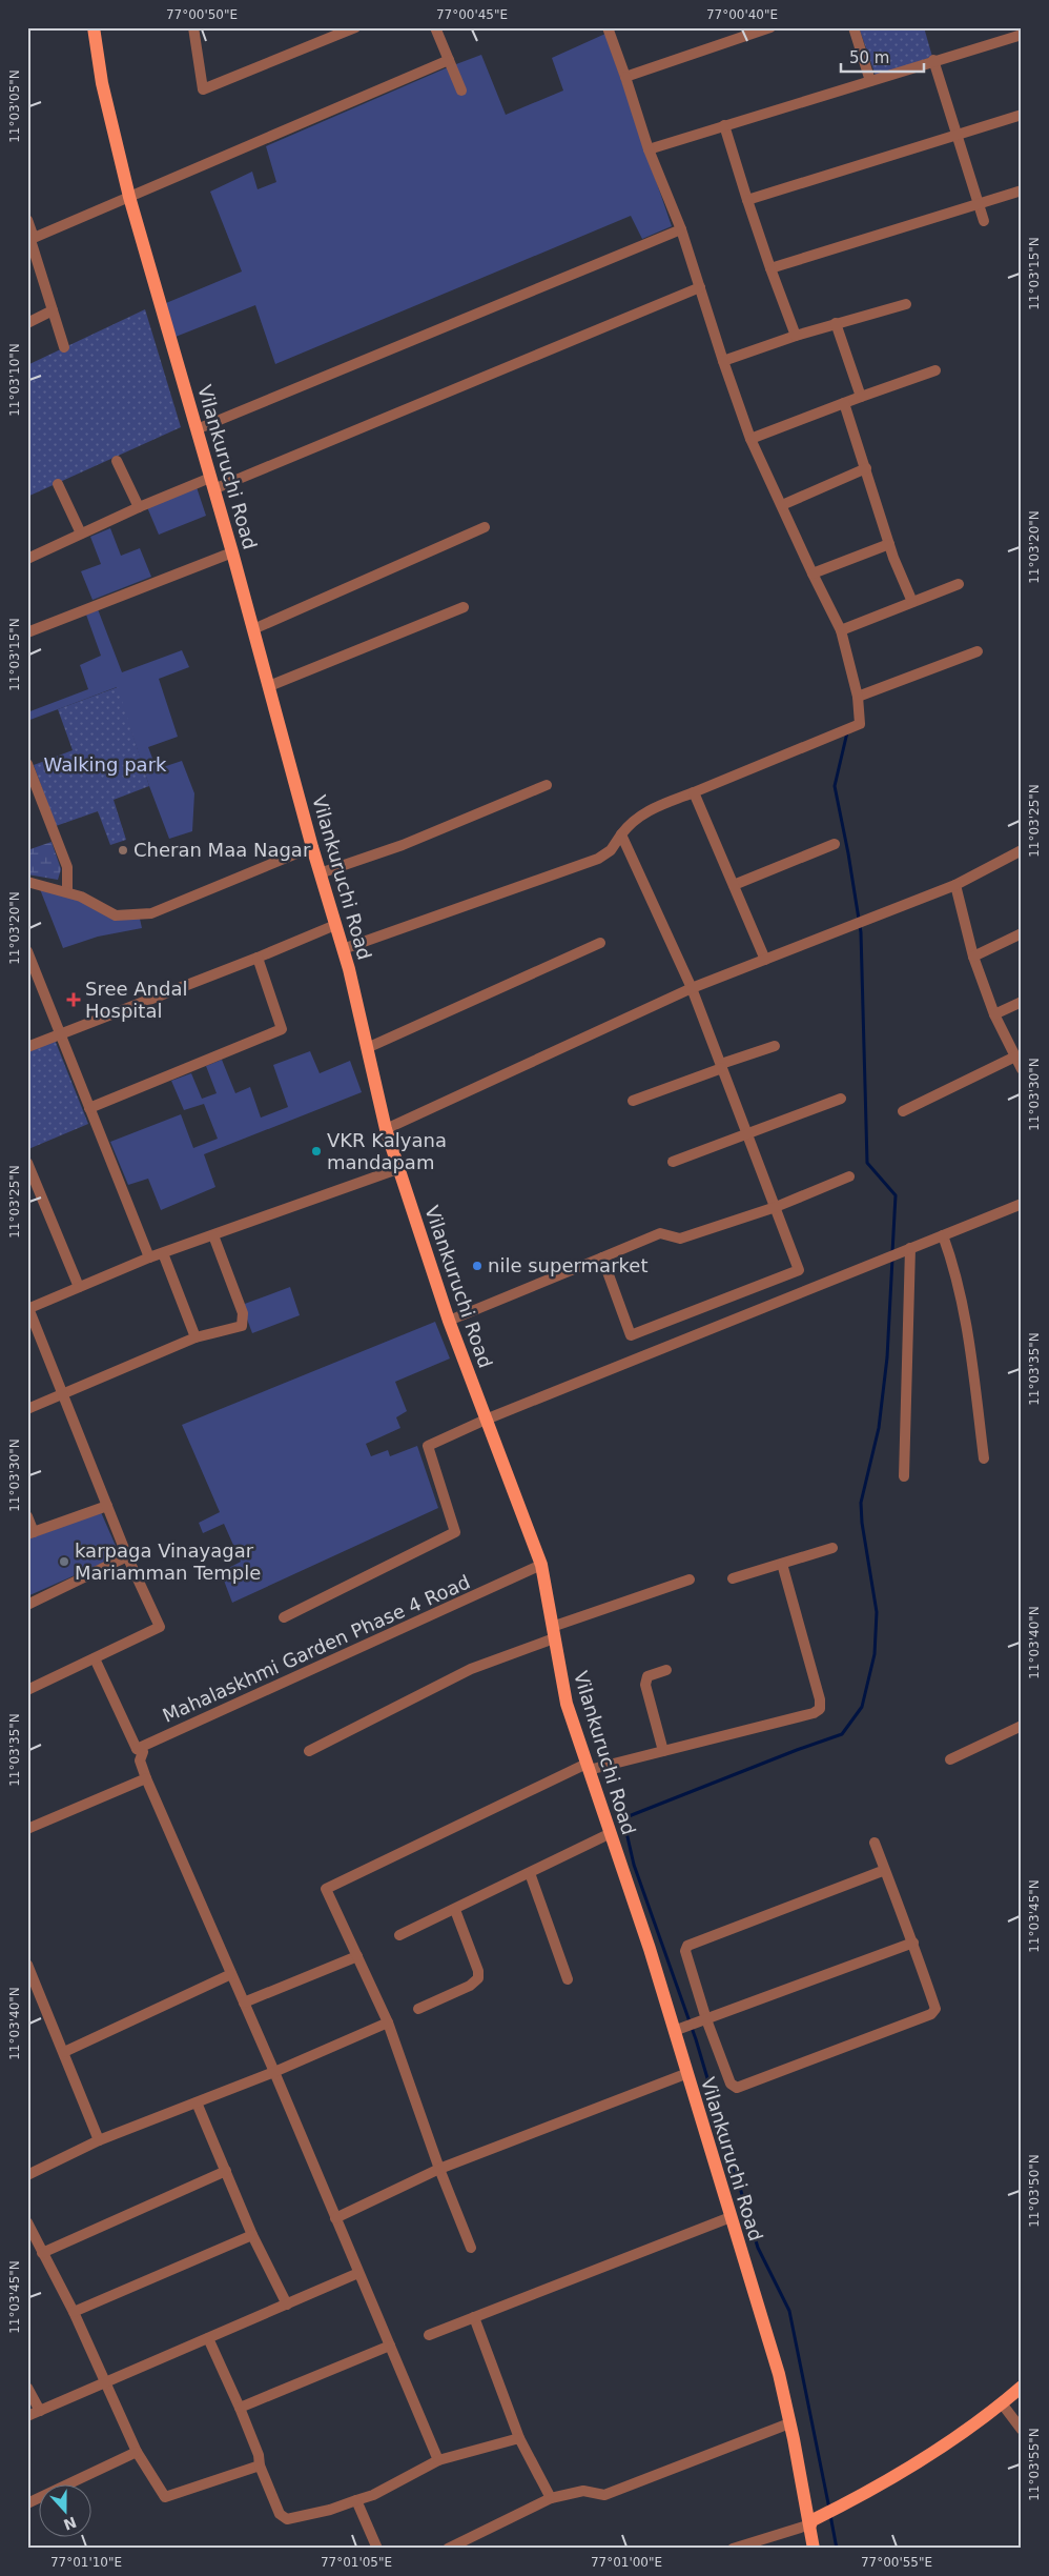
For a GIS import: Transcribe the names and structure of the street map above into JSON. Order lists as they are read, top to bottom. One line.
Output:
{"streets":{"main road":["Vilankuruchi Road"],"street":["Mahalaskhmi Garden Phase 4 Road"]},"crossings":[["Vilankuruchi Road","Mahalaskhmi Garden Phase 4 Road"]],"parks":["Walking park"],"places":{"other":["Cheran Maa Nagar","VKR Kalyana mandapam","nile supermarket","karpaga Vinayagar Mariamman Temple"],"health":["Sree Andal Hospital"]},"scale_bar":"50 m","north":"bottom","coordinates":["77°00'50\"E","77°00'45\"E","77°00'40\"E","11°03'05\"N","11°03'15\"N","11°03'10\"N","11°03'20\"N","11°03'25\"N","11°03'30\"N","11°03'35\"N","11°03'40\"N","11°03'45\"N","11°03'50\"N","11°03'55\"N","77°01'10\"E","77°01'05\"E","77°01'00\"E","77°00'55\"E"]}
